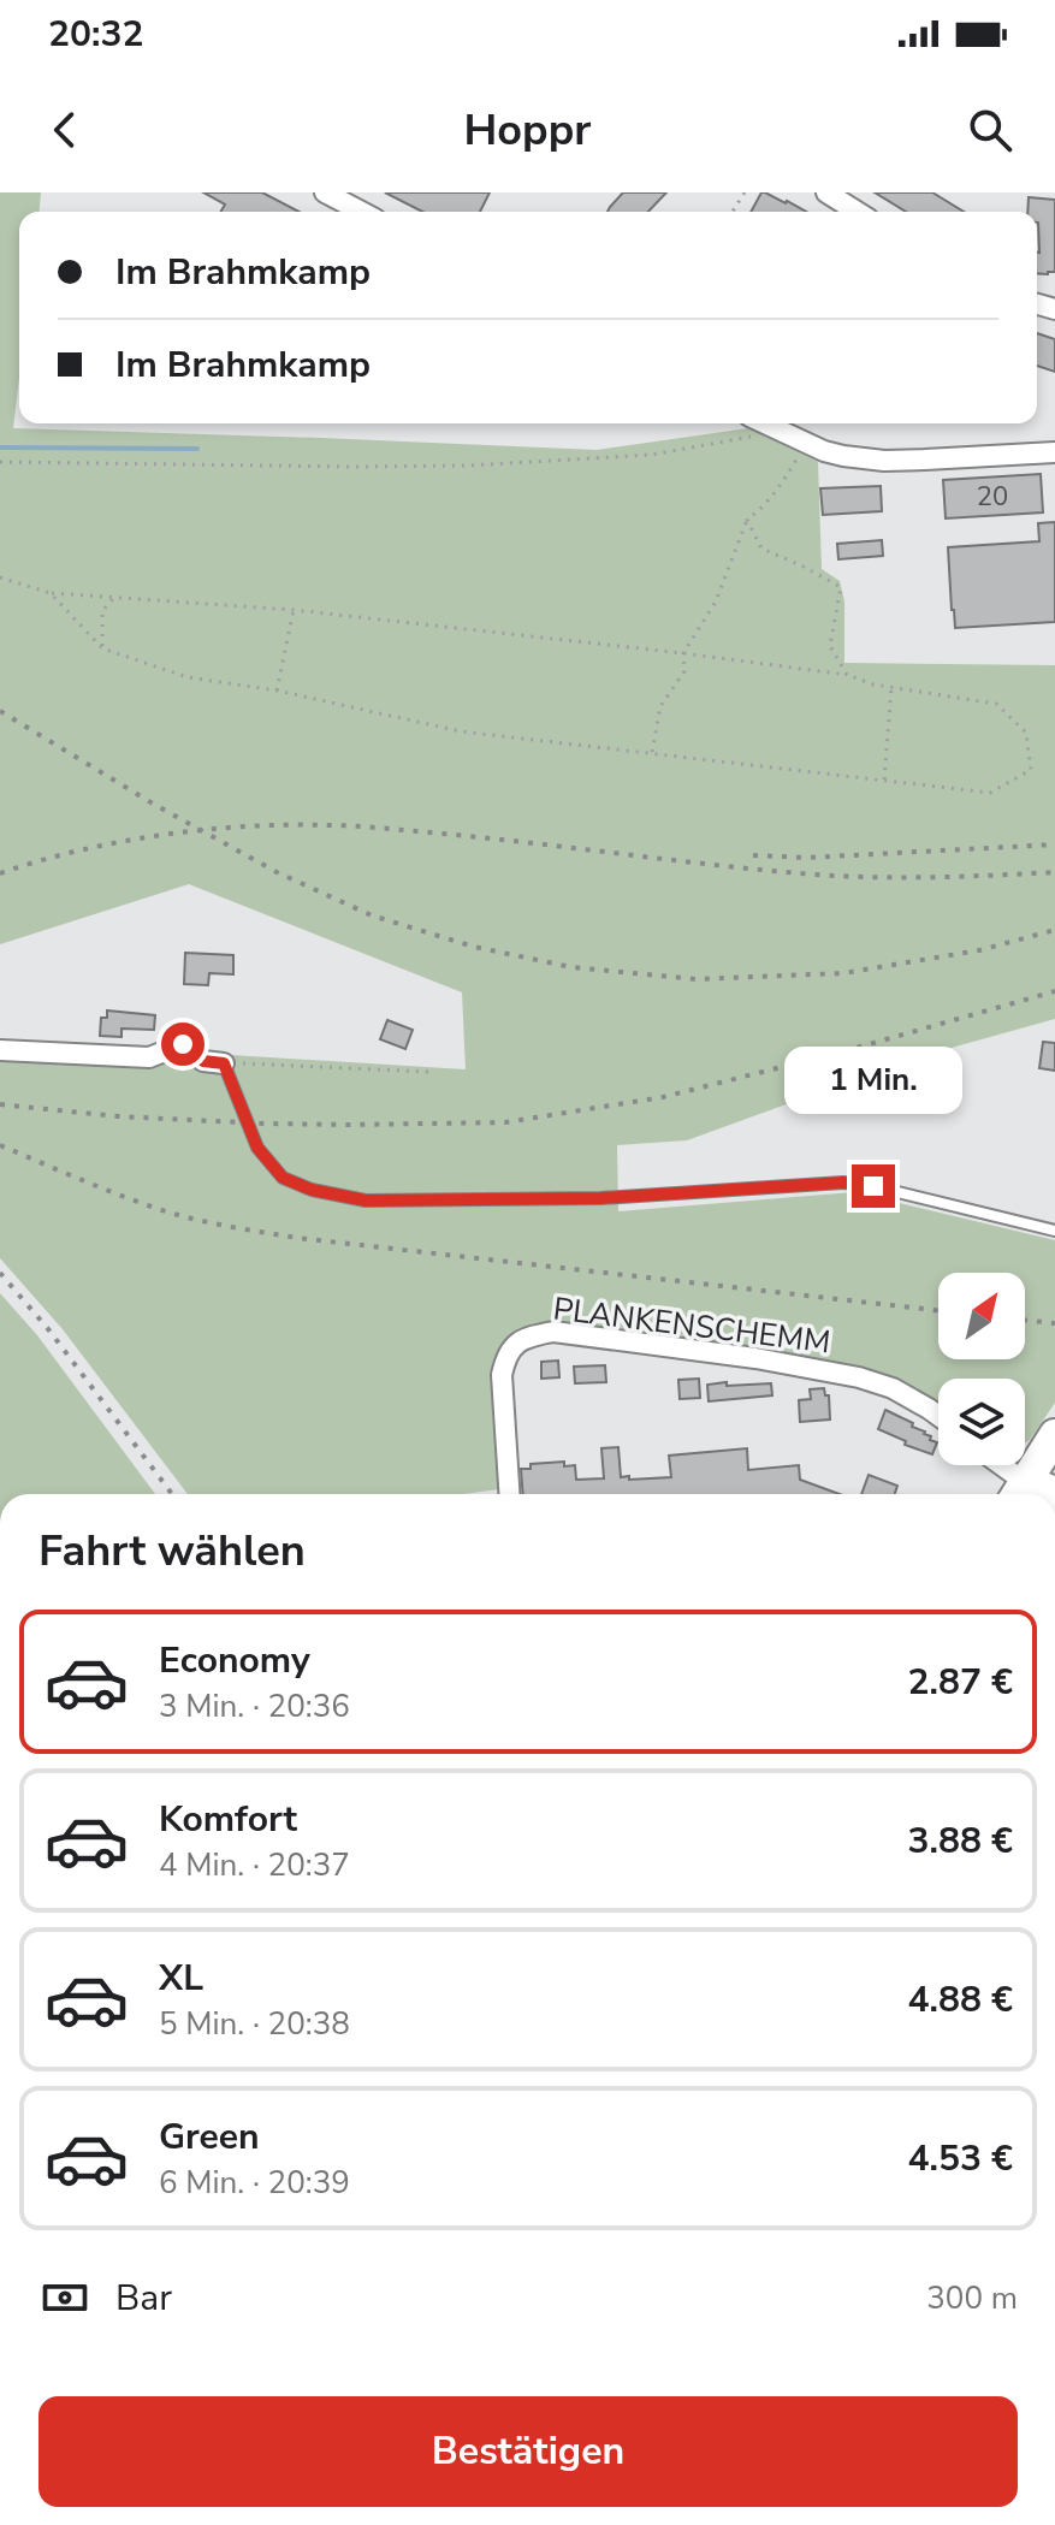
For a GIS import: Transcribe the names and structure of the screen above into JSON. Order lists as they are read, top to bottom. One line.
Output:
{"streets":{"street":["PLANKENSCHEMM"]},"house_numbers":["20"],"north":"top right","page":{"status":"20:32","header":"Hoppr","banner":["Im Brahmkamp","Im Brahmkamp"],"bubble":"1 Min.","heading":"Fahrt wählen","list":[{"name":"Economy","note":"3 Min. · 20:36","value":"2.87 €"},{"name":"Komfort","note":"4 Min. · 20:37","value":"3.88 €"},{"name":"XL","note":"5 Min. · 20:38","value":"4.88 €"},{"name":"Green","note":"6 Min. · 20:39","value":"4.53 €"}],"pay":["Bar","300 m"],"buttons":"Bestätigen"}}
